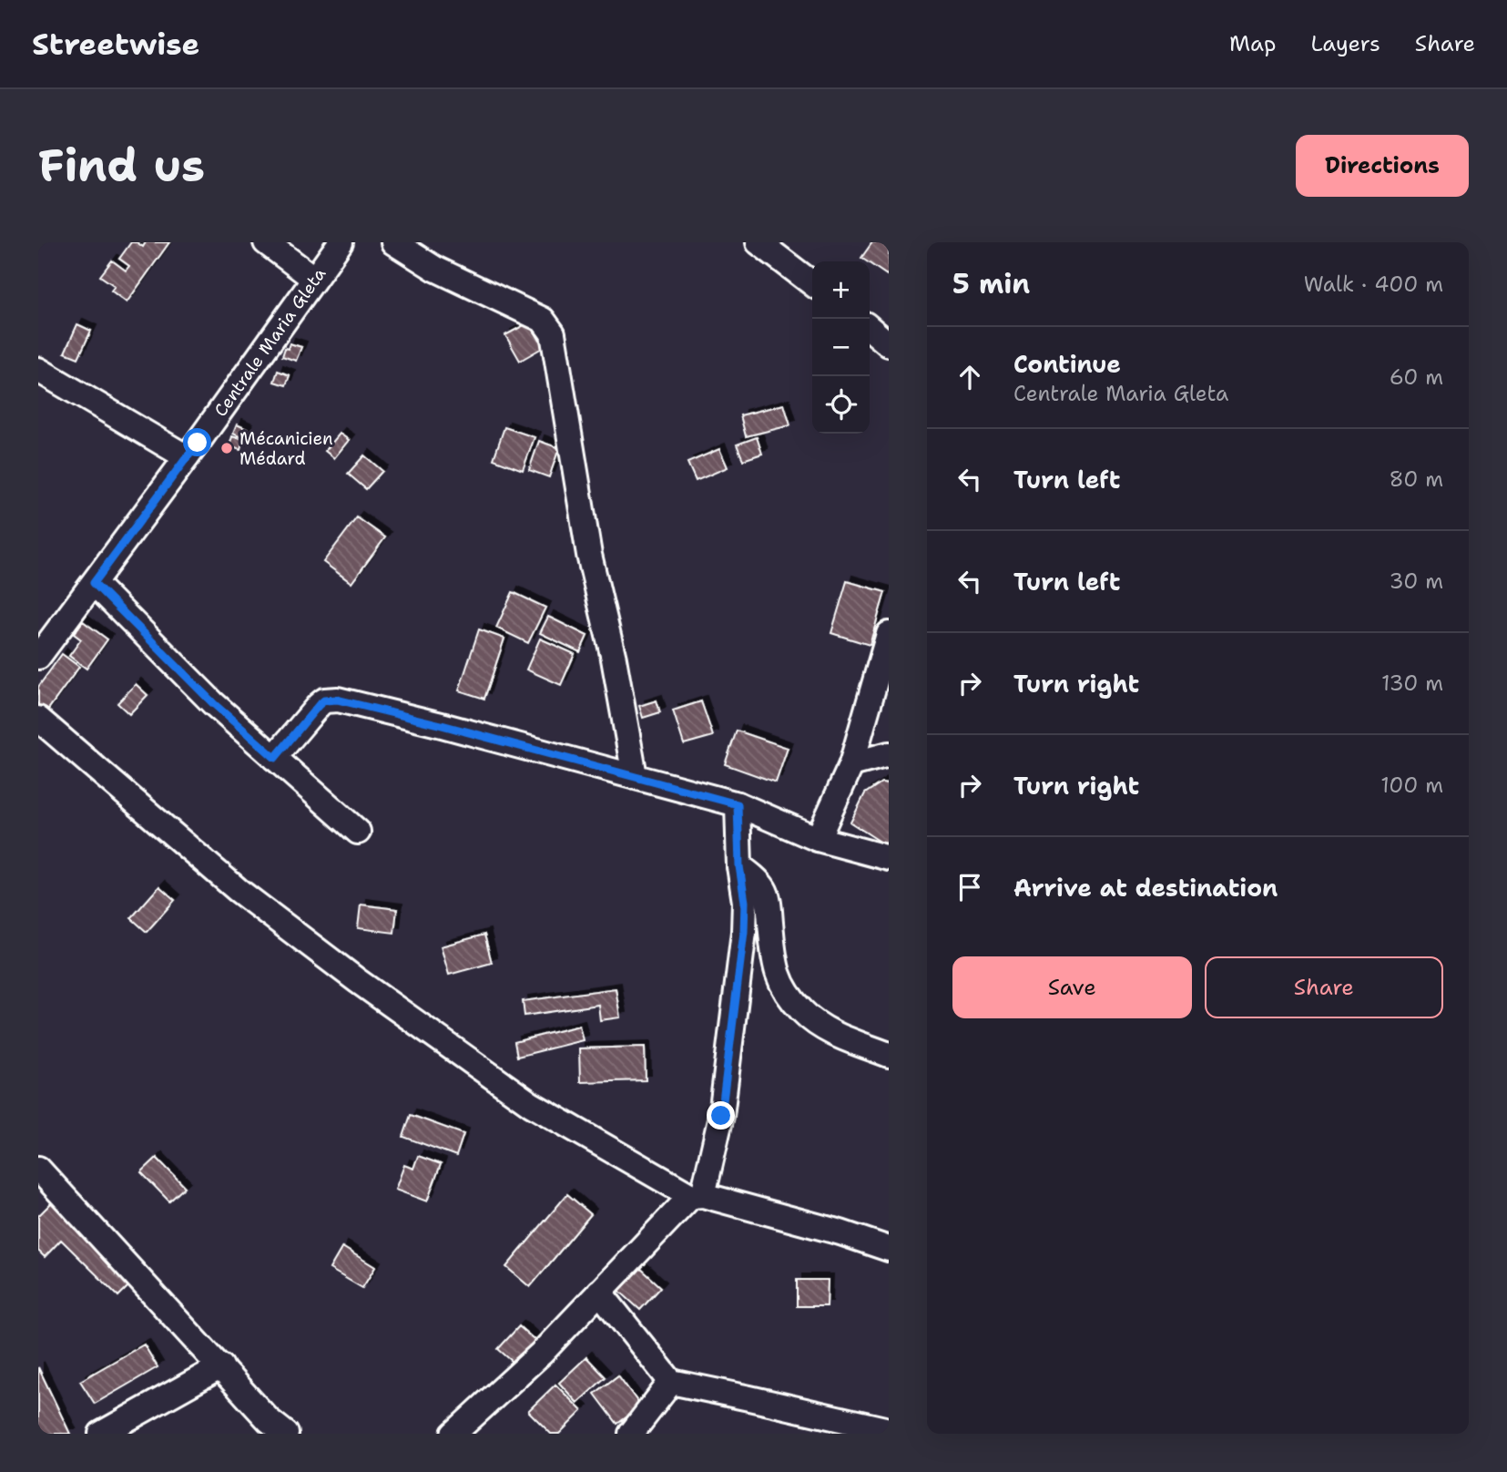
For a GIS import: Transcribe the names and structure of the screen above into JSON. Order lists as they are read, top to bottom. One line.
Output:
{"streets":{"street":["Centrale Maria Gleta"]},"places":["Mécanicien Médard"],"page":{"header":"Streetwise","nav":["Map","Layers","Share"],"buttons":["Directions",["Save","Share"]],"title":"Find us","heading":["5 min","Walk · 400 m"],"map_buttons":["+","−"],"list":[["Continue","Centrale Maria Gleta","60 m"],["Turn left","80 m"],["Turn left","30 m"],["Turn right","130 m"],["Turn right","100 m"],"Arrive at destination"]}}
